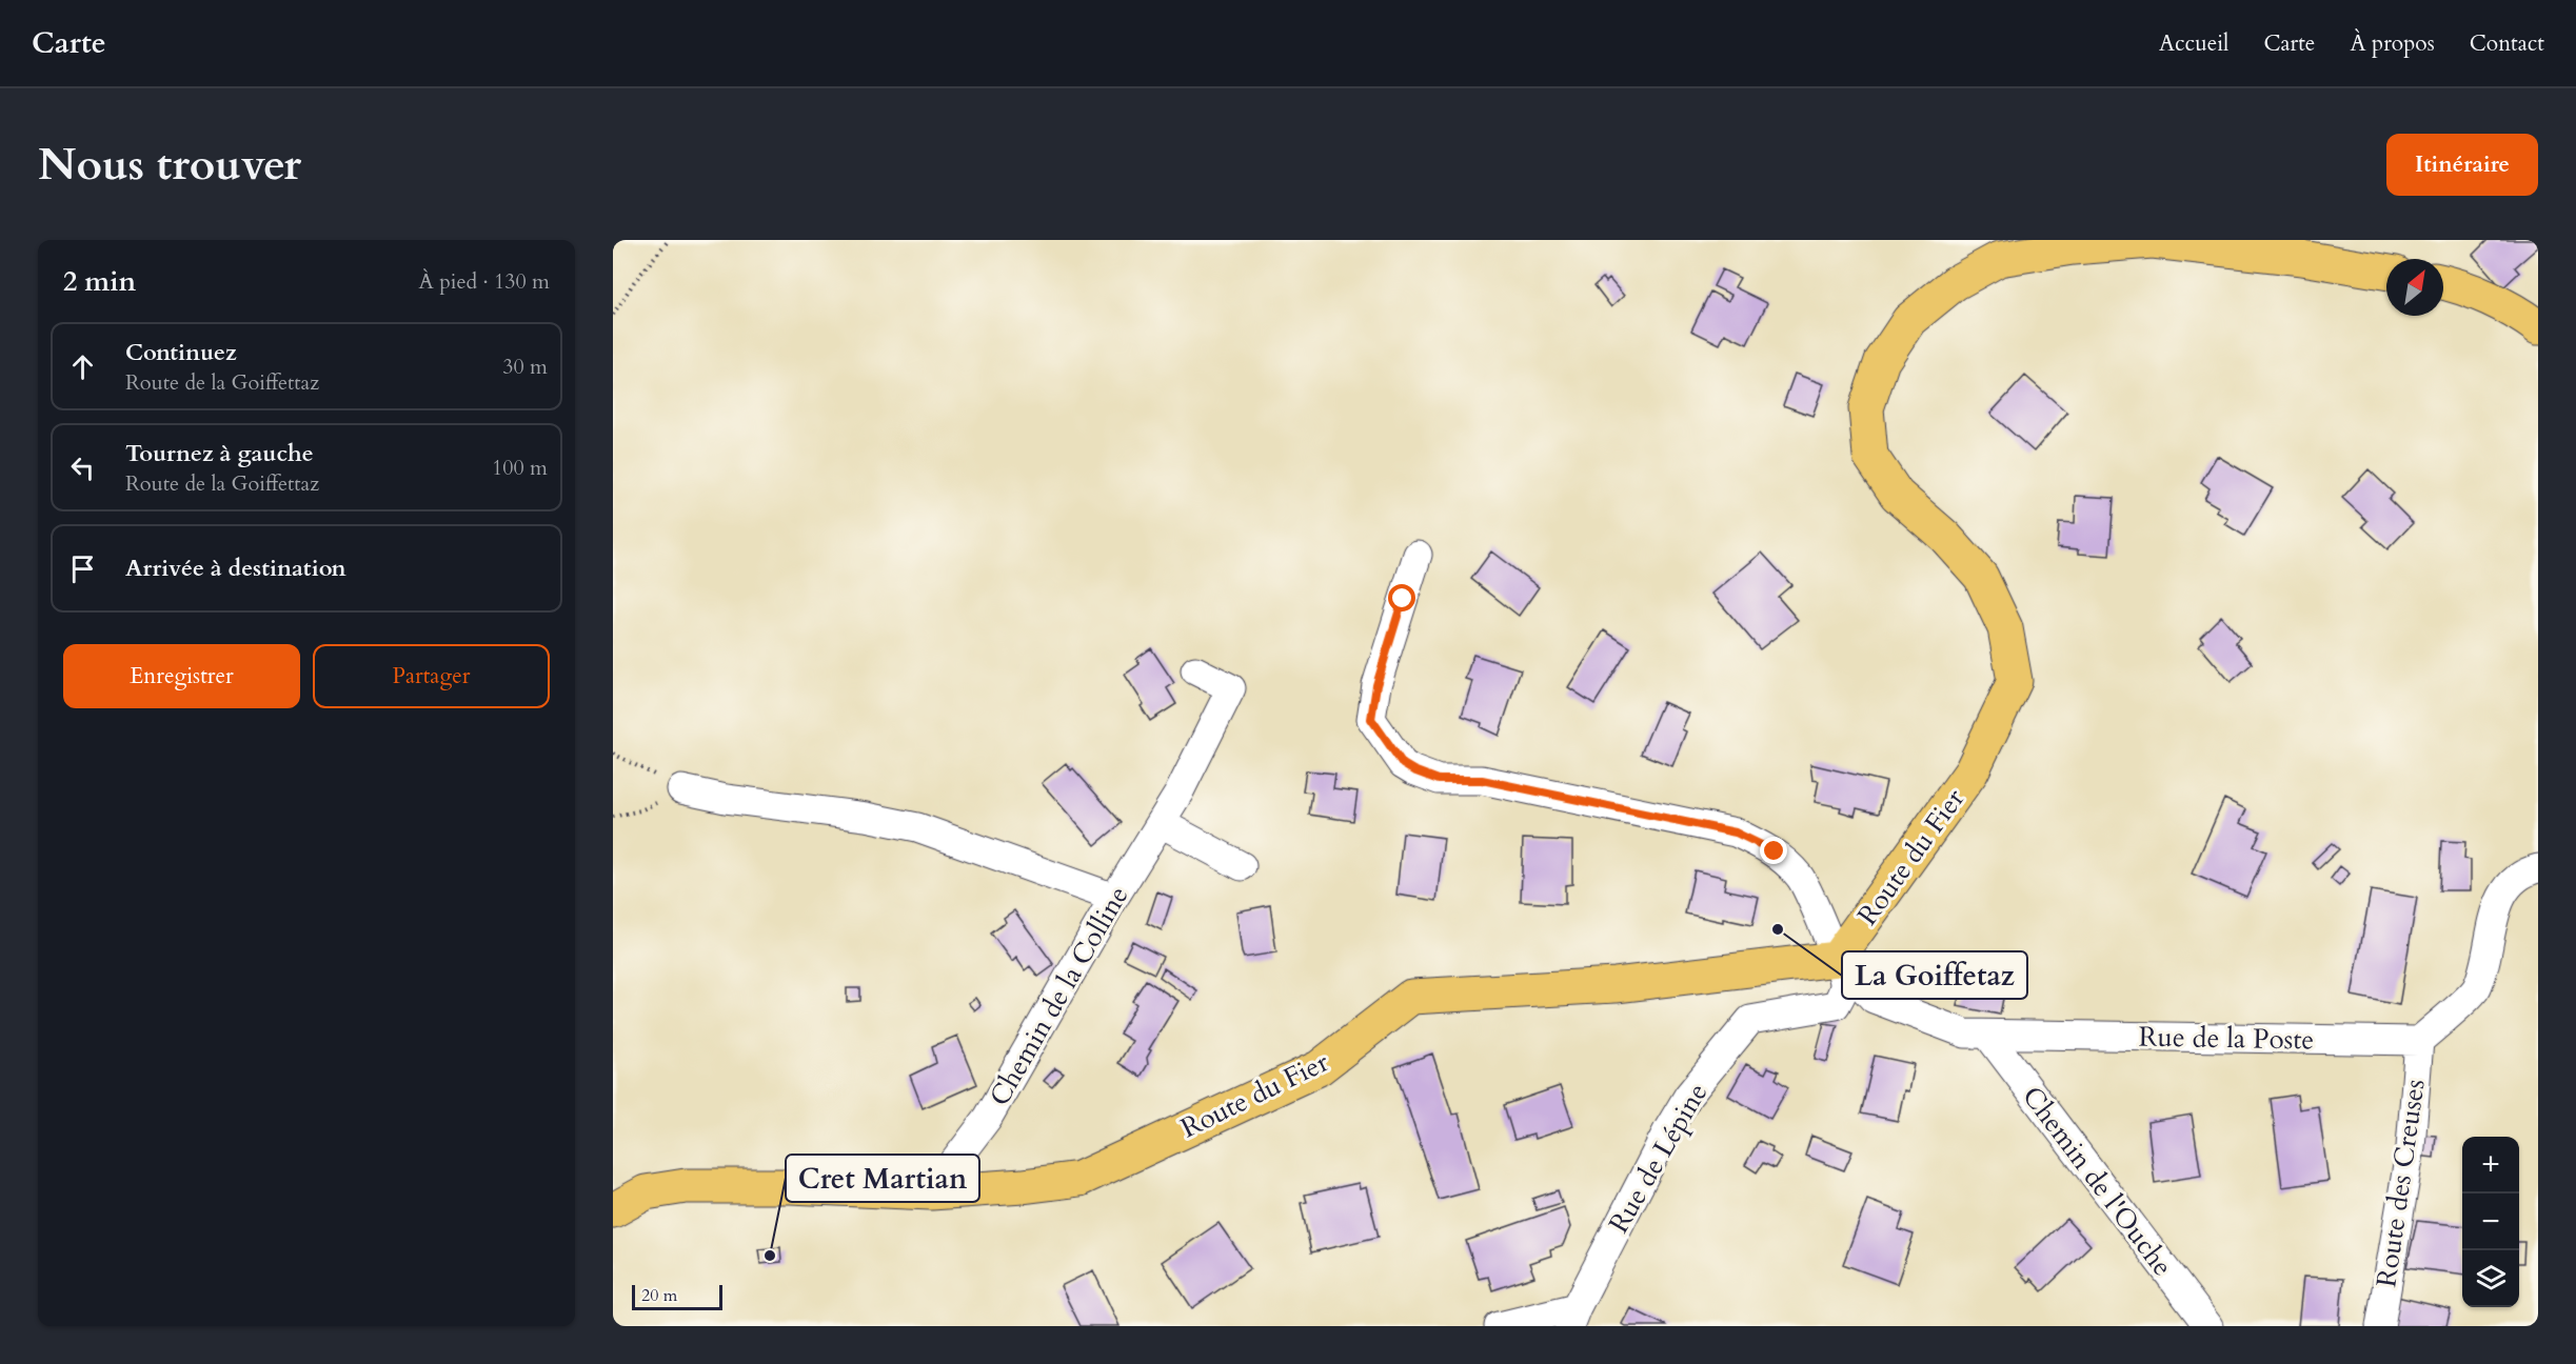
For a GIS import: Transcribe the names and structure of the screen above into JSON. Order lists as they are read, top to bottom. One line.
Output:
{"streets":{"main road":["Route du Fier"],"street":["Chemin de la Colline","Rue de la Poste","Rue de Lépine","Chemin de l'Ouche","Route des Creuses"]},"crossings":[["Route du Fier","Chemin de la Colline"],["Route du Fier","Rue de la Poste"],["Route du Fier","Rue de Lépine"],["Rue de la Poste","Rue de Lépine"],["Rue de la Poste","Chemin de l'Ouche"],["Rue de la Poste","Route des Creuses"]],"places":["La Goiffetaz","Cret Martian"],"scale_bar":"20 m","north":"top right","page":{"header":"Carte","nav":["Accueil","Carte","À propos","Contact"],"buttons":["Itinéraire",["Enregistrer","Partager"]],"title":"Nous trouver","heading":["2 min","À pied · 130 m"],"list":[["Continuez","Route de la Goiffettaz","30 m"],["Tournez à gauche","Route de la Goiffettaz","100 m"],"Arrivée à destination"],"map_buttons":["+","−"],"scale":"20 m"}}
